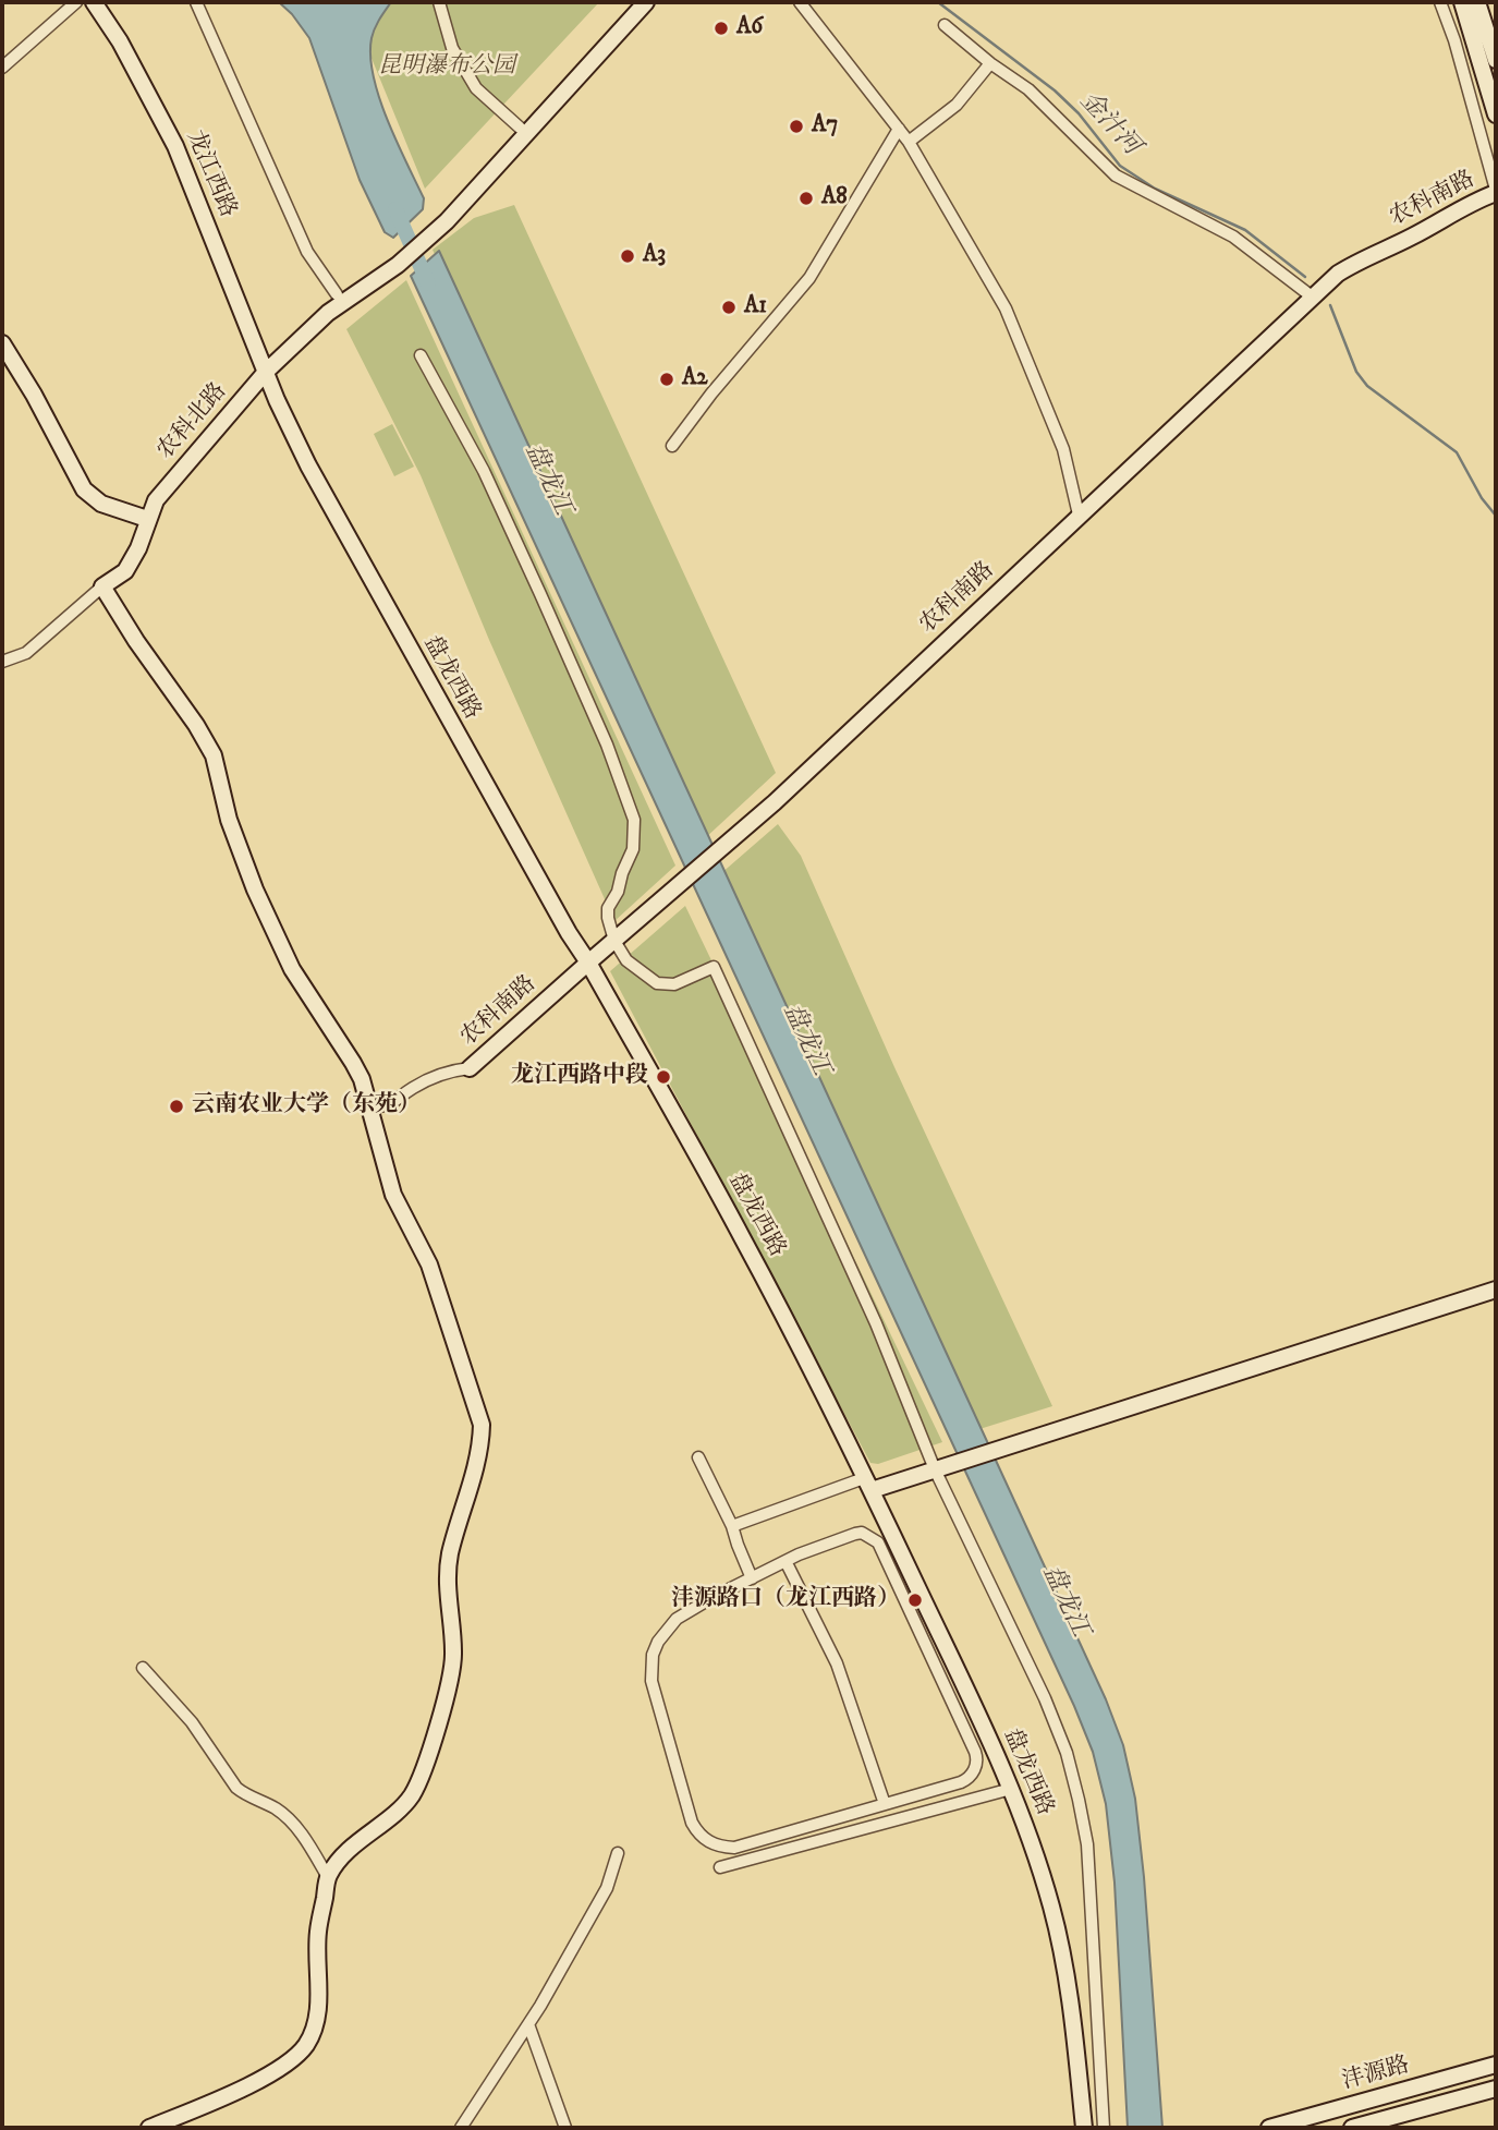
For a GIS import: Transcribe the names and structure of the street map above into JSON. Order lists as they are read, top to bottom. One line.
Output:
{"streets":{"street":["龙江西路","农科南路","农科北路","盘龙西路","沣源路"]},"crossings":[["龙江西路","农科北路"],["龙江西路","盘龙西路"],["农科南路","盘龙西路"],["农科北路","盘龙西路"]],"water":["金汁河","盘龙江"],"parks":["昆明瀑布公园"],"places":["A6","A7","A8","A3","A1","A2","龙江西路中段","云南农业大学（东苑）","沣源路口（龙江西路）"]}
